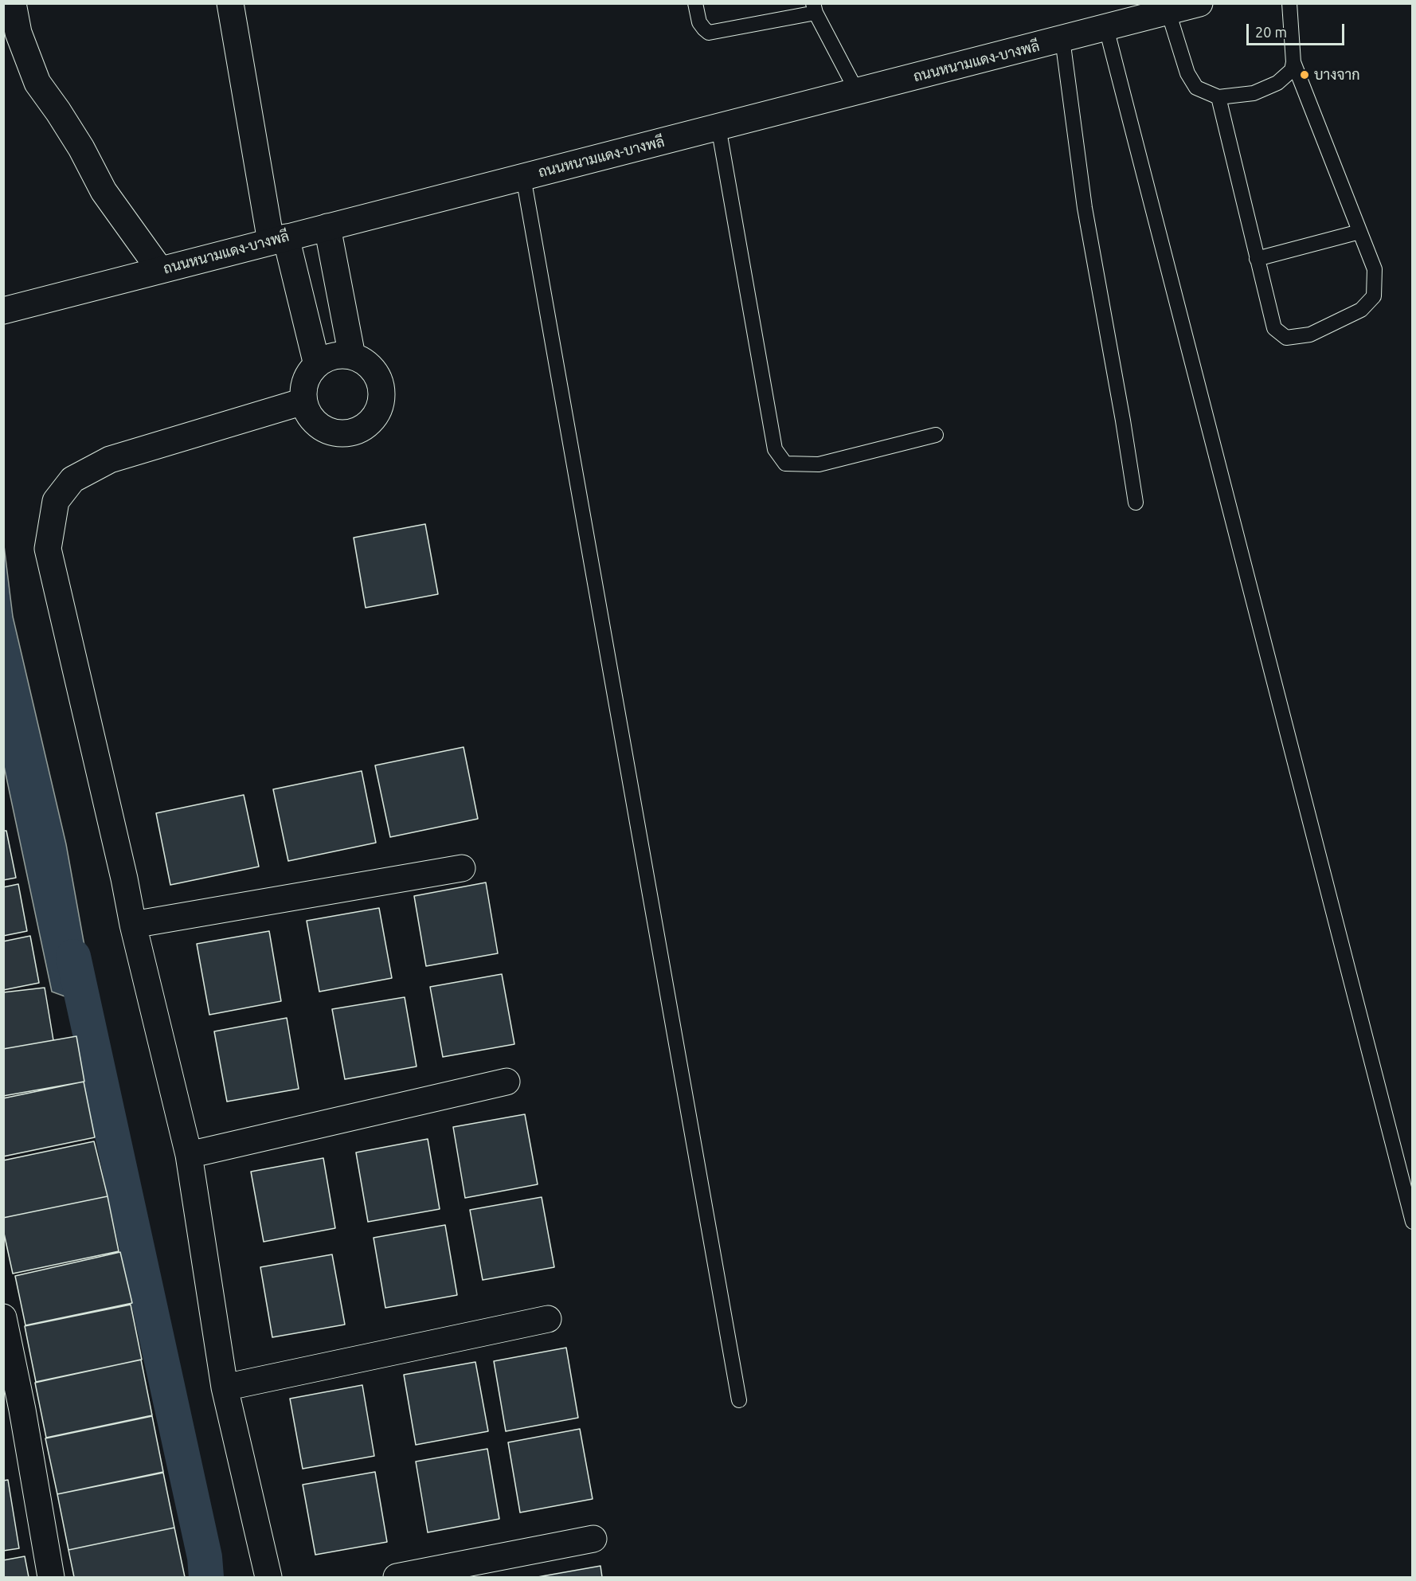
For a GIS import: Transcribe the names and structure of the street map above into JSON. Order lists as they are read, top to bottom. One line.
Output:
{"streets":{"street":["ถนนหนามแดง-บางพลี"]},"places":["บางจาก"],"scale_bar":"20 m"}
